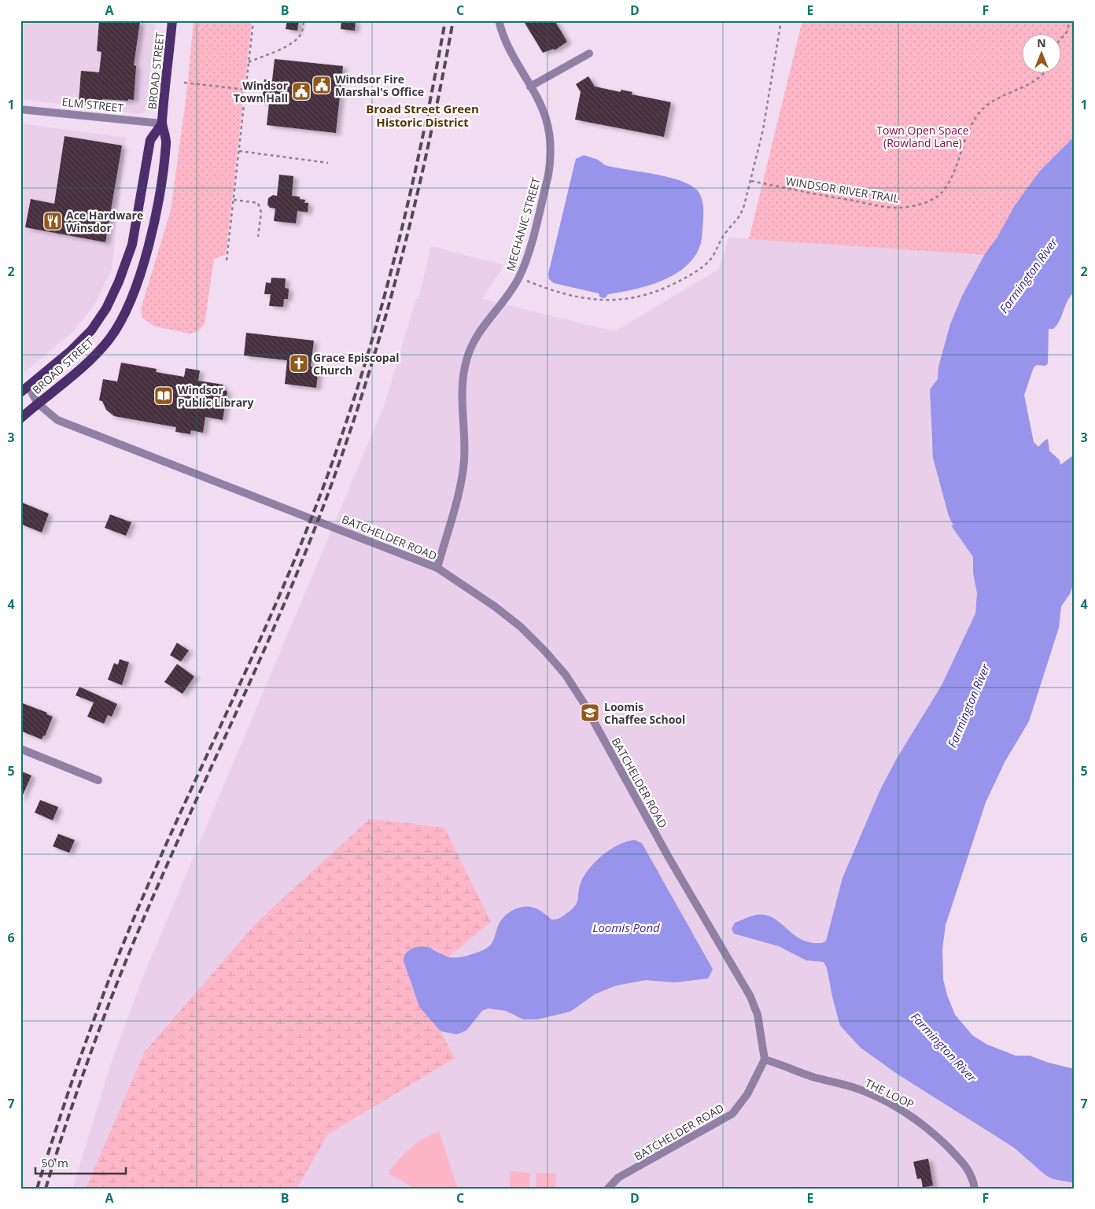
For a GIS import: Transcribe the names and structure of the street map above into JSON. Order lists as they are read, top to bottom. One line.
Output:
{"streets":{"main road":["BROAD STREET"],"street":["ELM STREET","MECHANIC STREET","BATCHELDER ROAD","THE LOOP"],"path":["WINDSOR RIVER TRAIL"]},"crossings":[["BROAD STREET","ELM STREET"],["BROAD STREET","BATCHELDER ROAD"],["MECHANIC STREET","BATCHELDER ROAD"],["BATCHELDER ROAD","THE LOOP"]],"districts":["Broad Street Green Historic District"],"water":["Farmington River","Loomis Pond"],"parks":["Town Open Space (Rowland Lane)"],"places":{"public building":["Windsor Fire Marshal's Office","Windsor Town Hall"],"restaurant":["Ace Hardware Winsdor"],"church":["Grace Episcopal Church"],"library":["Windsor Public Library"],"school or university":["Loomis Chaffee School"]},"scale_bar":"50 m","north":"top","grid":{"columns":["A","B","C","D","E","F"],"rows":["1","2","3","4","5","6","7"]}}
